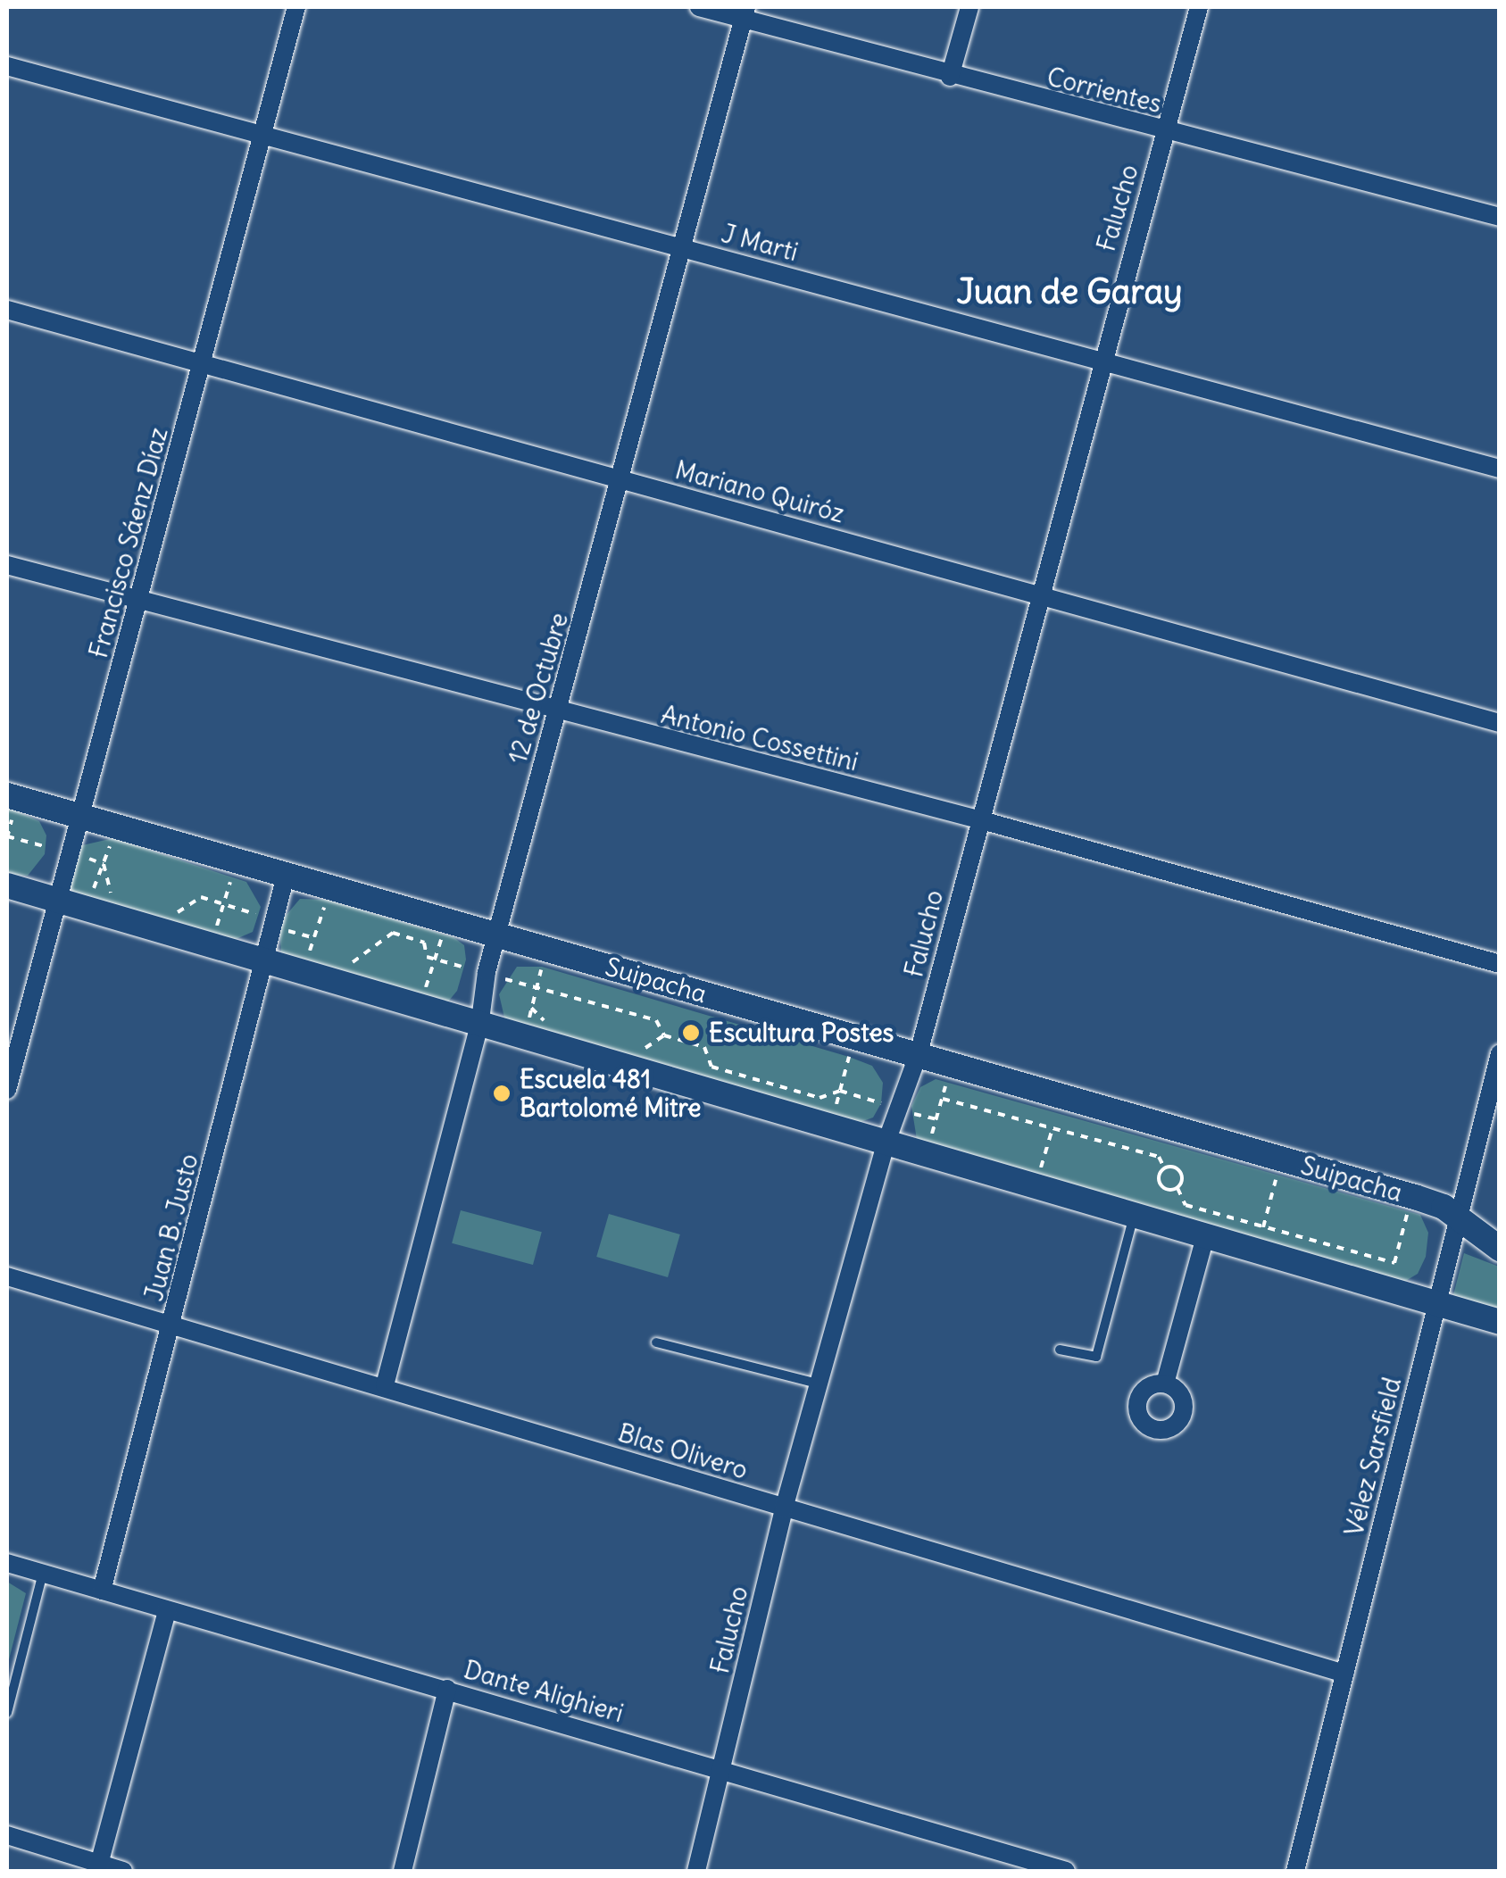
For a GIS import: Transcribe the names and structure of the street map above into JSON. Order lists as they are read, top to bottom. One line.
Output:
{"streets":{"street":["Corrientes","Falucho","J Marti","Mariano Quiróz","Francisco Sáenz Díaz","12 de Octubre","Antonio Cossettini","Suipacha","Juan B. Justo","Blas Olivero","Vélez Sarsfield","Dante Alighieri"]},"crossings":[["Corrientes","Falucho"],["Corrientes","12 de Octubre"],["Falucho","J Marti"],["Falucho","Mariano Quiróz"],["Falucho","Antonio Cossettini"],["Falucho","Suipacha"],["Falucho","Blas Olivero"],["Falucho","Dante Alighieri"],["J Marti","Francisco Sáenz Díaz"],["J Marti","12 de Octubre"],["Mariano Quiróz","Francisco Sáenz Díaz"],["Mariano Quiróz","12 de Octubre"],["Francisco Sáenz Díaz","Antonio Cossettini"],["Francisco Sáenz Díaz","Suipacha"],["12 de Octubre","Antonio Cossettini"],["12 de Octubre","Suipacha"],["12 de Octubre","Blas Olivero"],["Suipacha","Juan B. Justo"],["Suipacha","Vélez Sarsfield"],["Juan B. Justo","Blas Olivero"],["Juan B. Justo","Dante Alighieri"],["Blas Olivero","Vélez Sarsfield"]],"districts":["Juan de Garay"],"places":["Escultura Postes","Escuela 481 Bartolomé Mitre"]}
